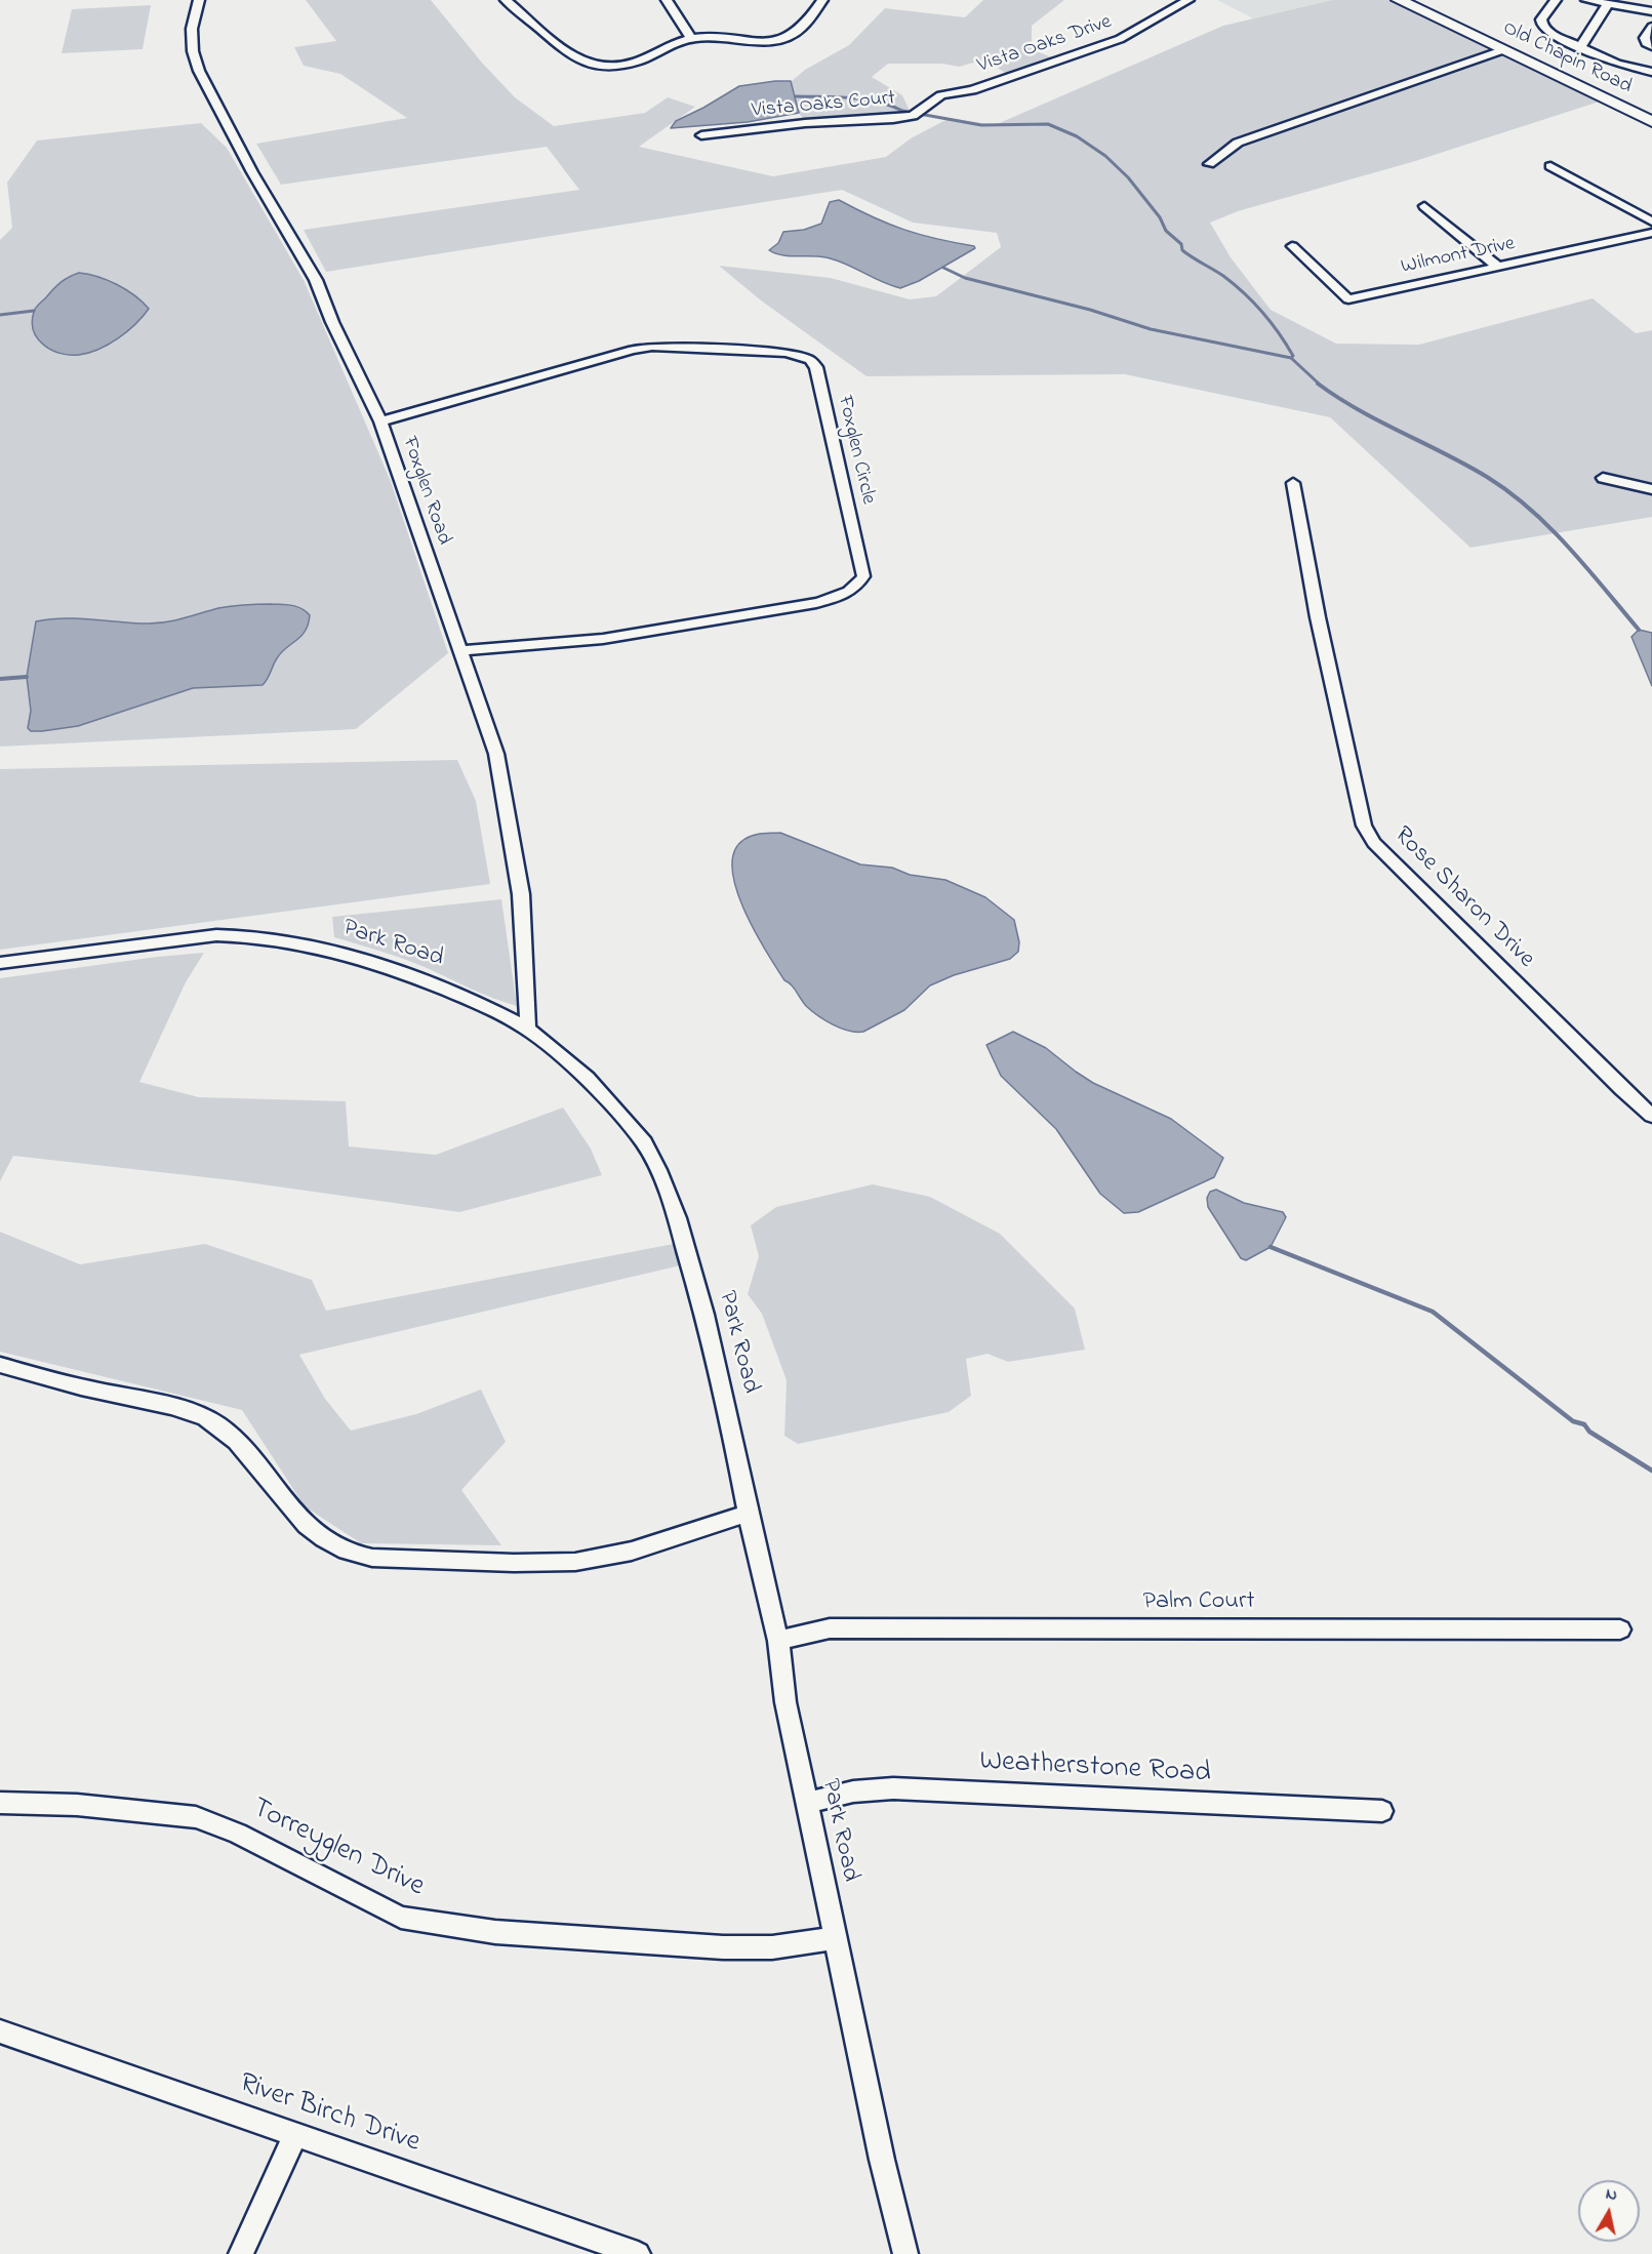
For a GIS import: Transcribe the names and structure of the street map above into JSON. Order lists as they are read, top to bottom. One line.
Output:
{"streets":{"street":["Vista Oaks Drive","Old Chapin Road","Vista Oaks Court","Wilmont Drive","Foxglen Circle","Foxglen Road","Rose Sharon Drive","Park Road","Palm Court","Weatherstone Road","Torreyglen Drive","River Birch Drive"]},"crossings":[["Vista Oaks Drive","Vista Oaks Court"],["Foxglen Circle","Foxglen Road"],["Foxglen Road","Park Road"],["Park Road","Palm Court"],["Park Road","Weatherstone Road"],["Park Road","Torreyglen Drive"]],"north":"top"}
